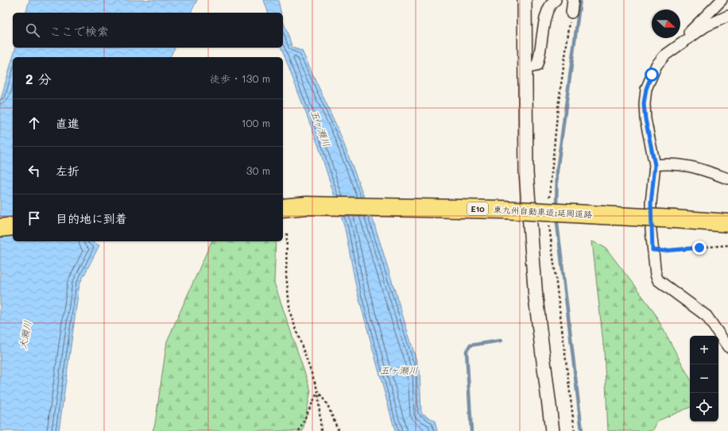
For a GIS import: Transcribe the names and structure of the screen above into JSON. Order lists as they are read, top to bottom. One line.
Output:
{"streets":{"highway":["E10","東九州自動車道;延岡道路"]},"water":["五ヶ瀬川","大瀬川"],"north":"right","page":{"search":"ここで検索","heading":["2 分","徒歩 · 130 m"],"list":[["直進","100 m"],["左折","30 m"],"目的地に到着"],"map_buttons":["+","−"]}}
